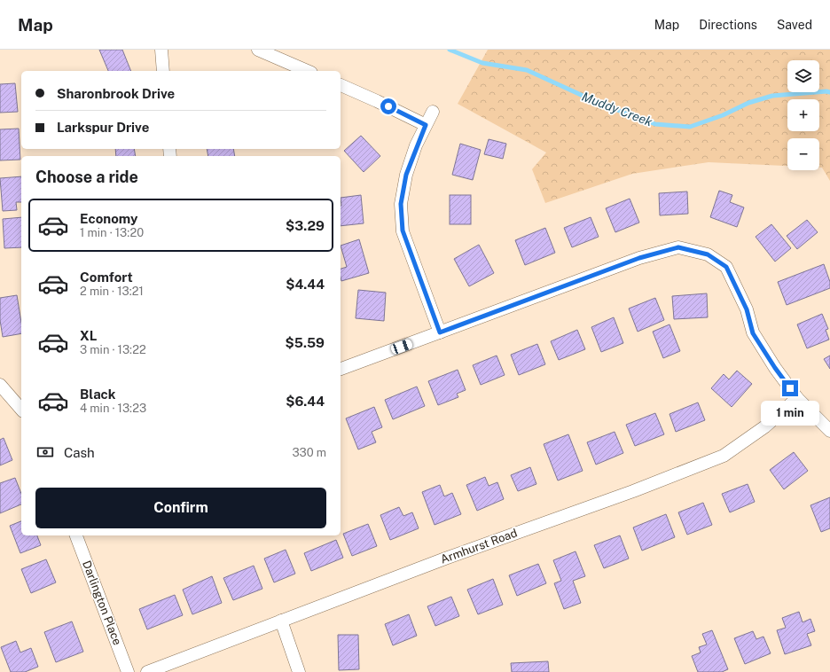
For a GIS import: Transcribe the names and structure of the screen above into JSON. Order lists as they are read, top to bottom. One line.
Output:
{"streets":{"street":["Armhurst Road","Darlington Place"]},"water":["Muddy Creek"],"page":{"header":"Map","nav":["Map","Directions","Saved"],"map_buttons":["+","−"],"banner":["Sharonbrook Drive","Larkspur Drive"],"heading":"Choose a ride","list":[{"name":"Economy","note":"1 min · 13:20","value":"$3.29"},{"name":"Comfort","note":"2 min · 13:21","value":"$4.44"},{"name":"XL","note":"3 min · 13:22","value":"$5.59"},{"name":"Black","note":"4 min · 13:23","value":"$6.44"}],"bubble":"1 min","pay":["Cash","330 m"],"buttons":"Confirm"}}
